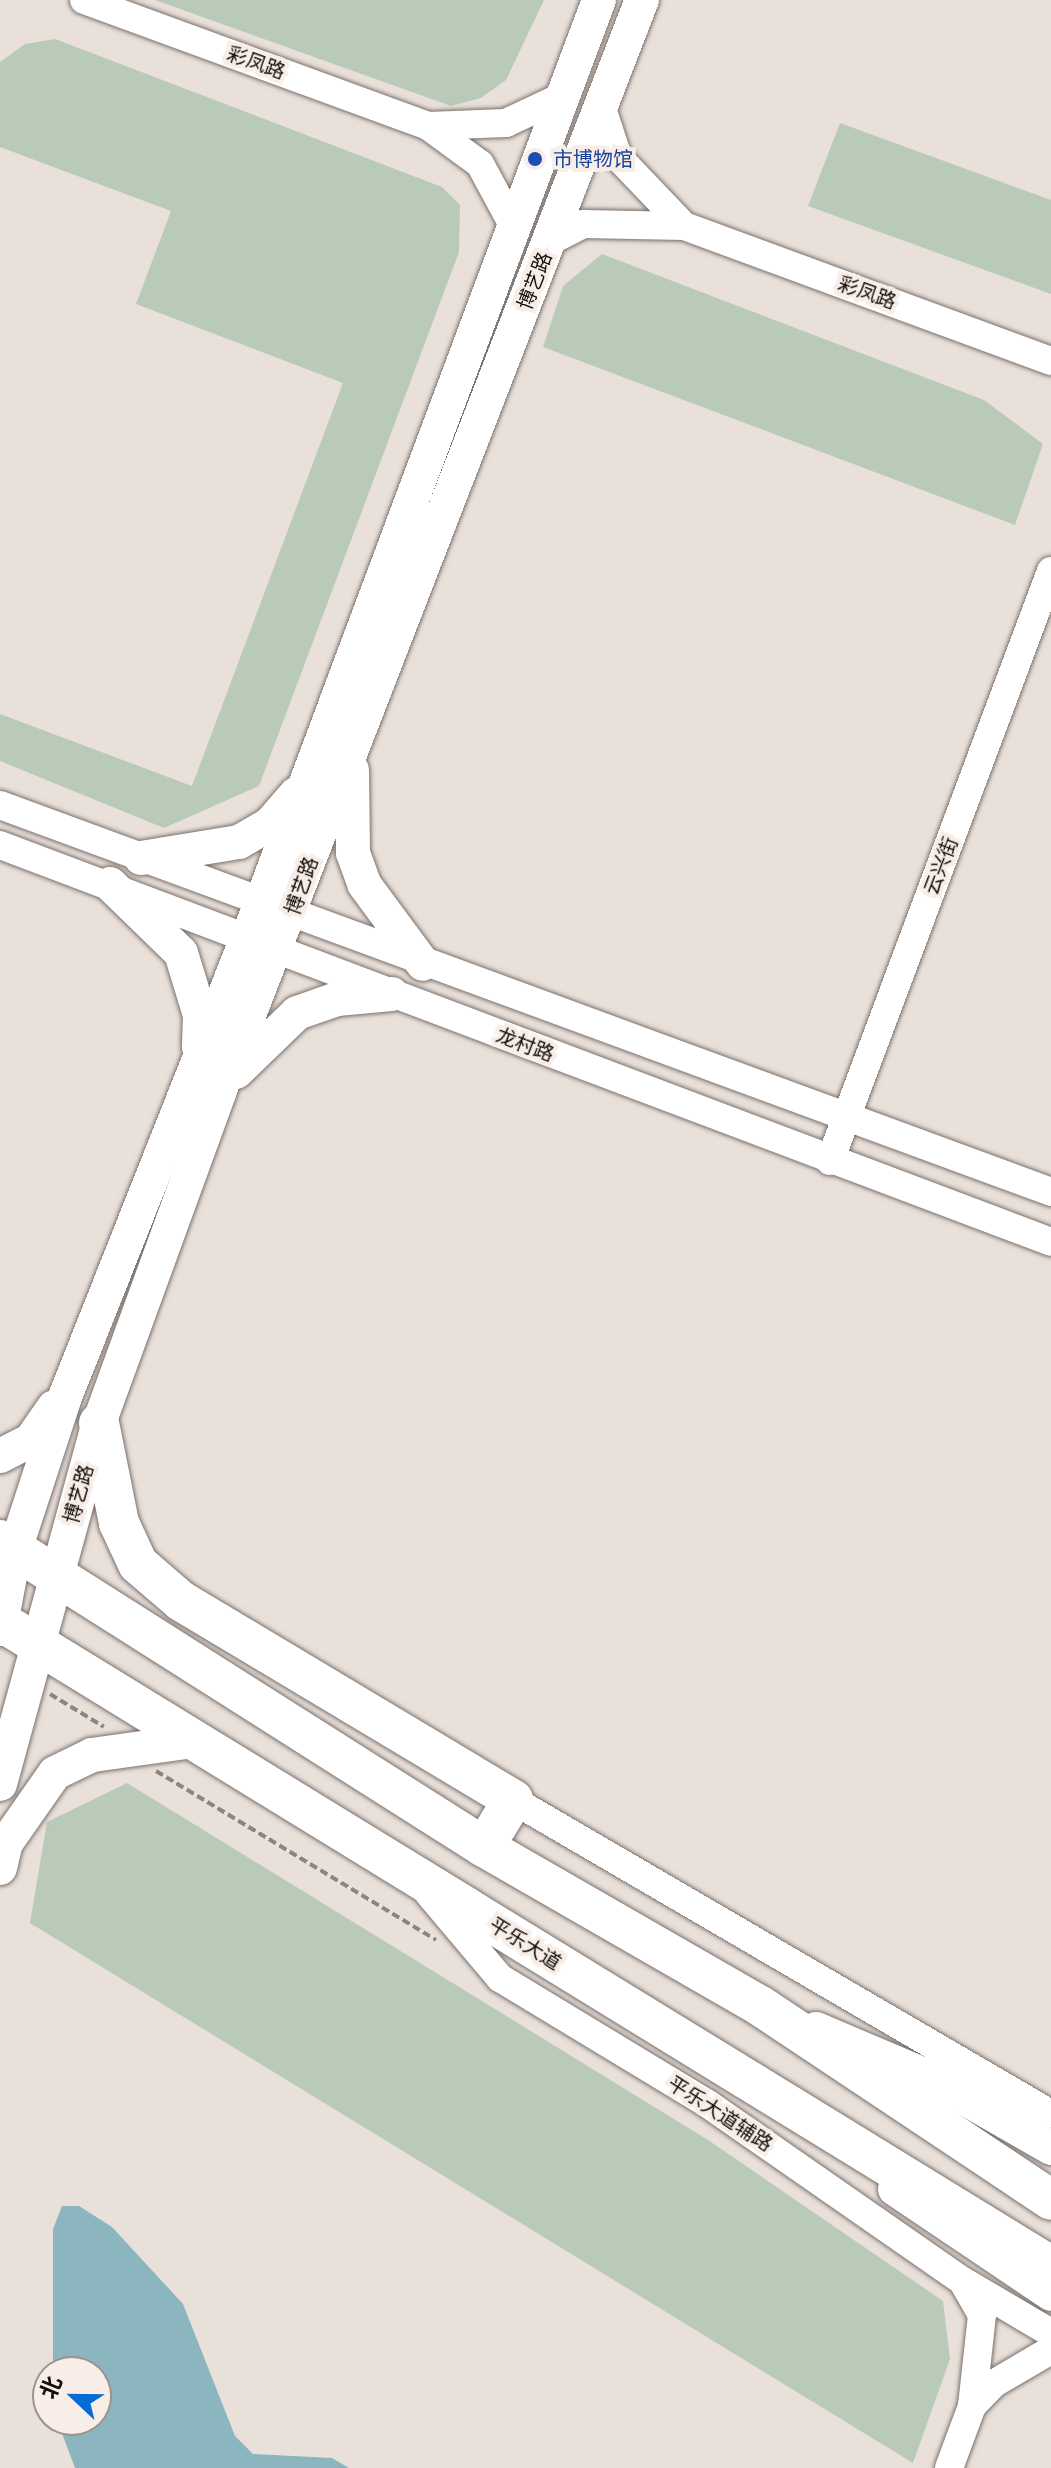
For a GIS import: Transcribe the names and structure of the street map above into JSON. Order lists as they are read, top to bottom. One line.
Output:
{"streets":{"highway":["平乐大道"],"main road":["博艺路"],"street":["彩凤路","云兴街","龙村路","平乐大道辅路"]},"crossings":[["彩凤路","博艺路"],["博艺路","龙村路"],["博艺路","平乐大道"],["云兴街","龙村路"],["平乐大道","平乐大道辅路"]],"places":["市博物馆"],"north":"left"}
